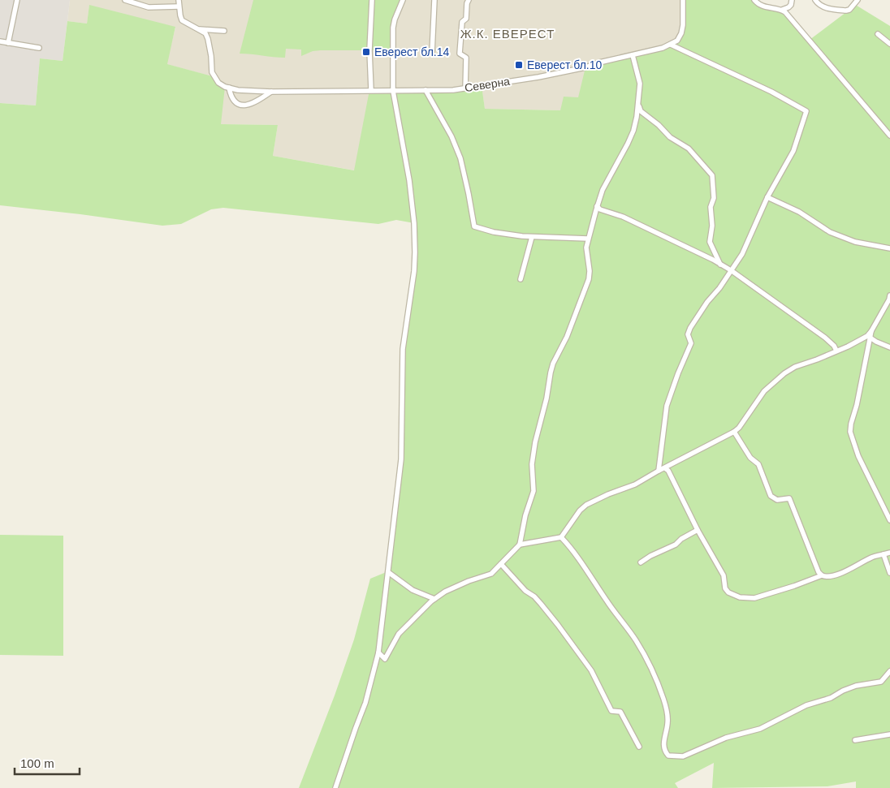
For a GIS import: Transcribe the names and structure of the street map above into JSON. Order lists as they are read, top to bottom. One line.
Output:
{"streets":{"street":["Северна"]},"districts":["Ж.К. ЕВЕРЕСТ"],"places":{"transit":["Еверест бл.14","Еверест бл.10"]},"scale_bar":"100 m"}
